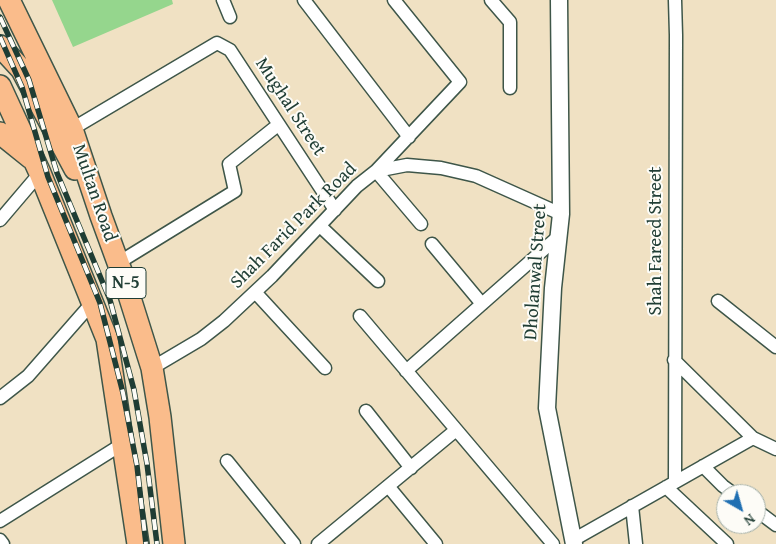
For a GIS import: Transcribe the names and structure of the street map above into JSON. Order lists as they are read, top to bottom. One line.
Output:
{"streets":{"main road":["Multan Road","N-5"],"street":["Mughal Street","Shah Farid Park Road","Shah Fareed Street","Dholanwal Street"]},"crossings":[["Mughal Street","Multan Road"],["Mughal Street","Shah Farid Park Road"],["Multan Road","Shah Farid Park Road"],["Shah Farid Park Road","Dholanwal Street"]],"north":"bottom right"}
